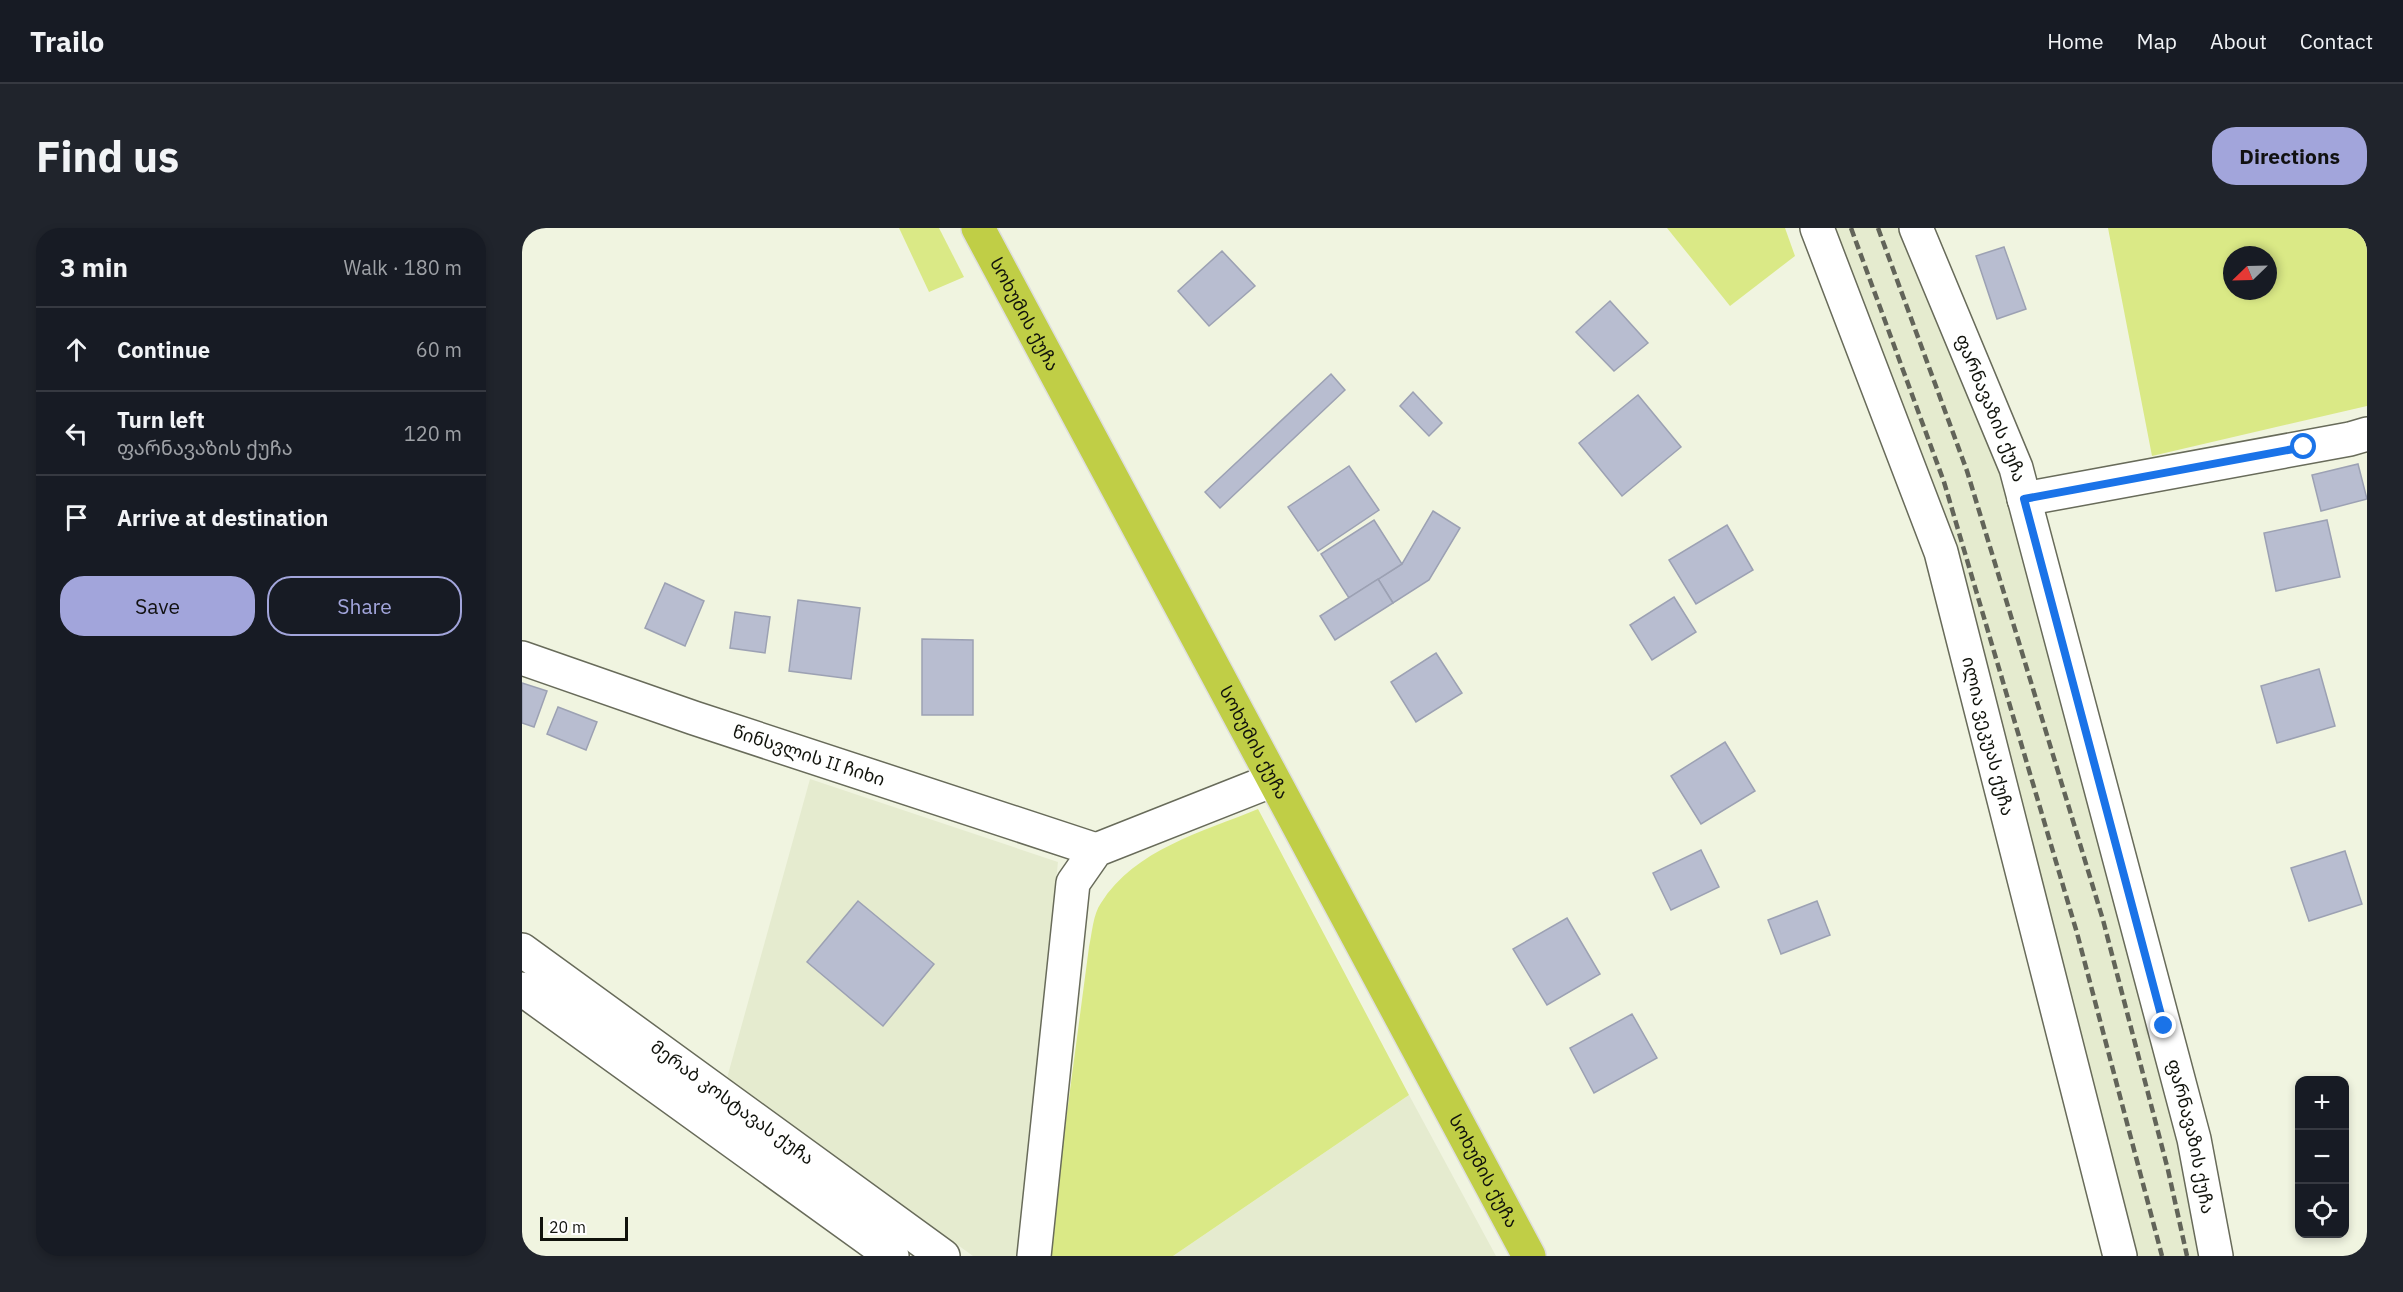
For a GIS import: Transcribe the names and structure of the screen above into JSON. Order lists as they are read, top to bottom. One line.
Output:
{"streets":{"highway":["სოხუმის ქუჩა"],"street":["ფარნავაზის ქუჩა","ილია ვეკუას ქუჩა","წინსვლის II ჩიხი","მერაბ კოსტავას ქუჩა"]},"scale_bar":"20 m","north":"bottom left","page":{"header":"Trailo","nav":["Home","Map","About","Contact"],"buttons":["Directions",["Save","Share"]],"title":"Find us","heading":["3 min","Walk · 180 m"],"list":[["Continue","60 m"],["Turn left","ფარნავაზის ქუჩა","120 m"],"Arrive at destination"],"map_buttons":["+","−"],"scale":"20 m"}}
